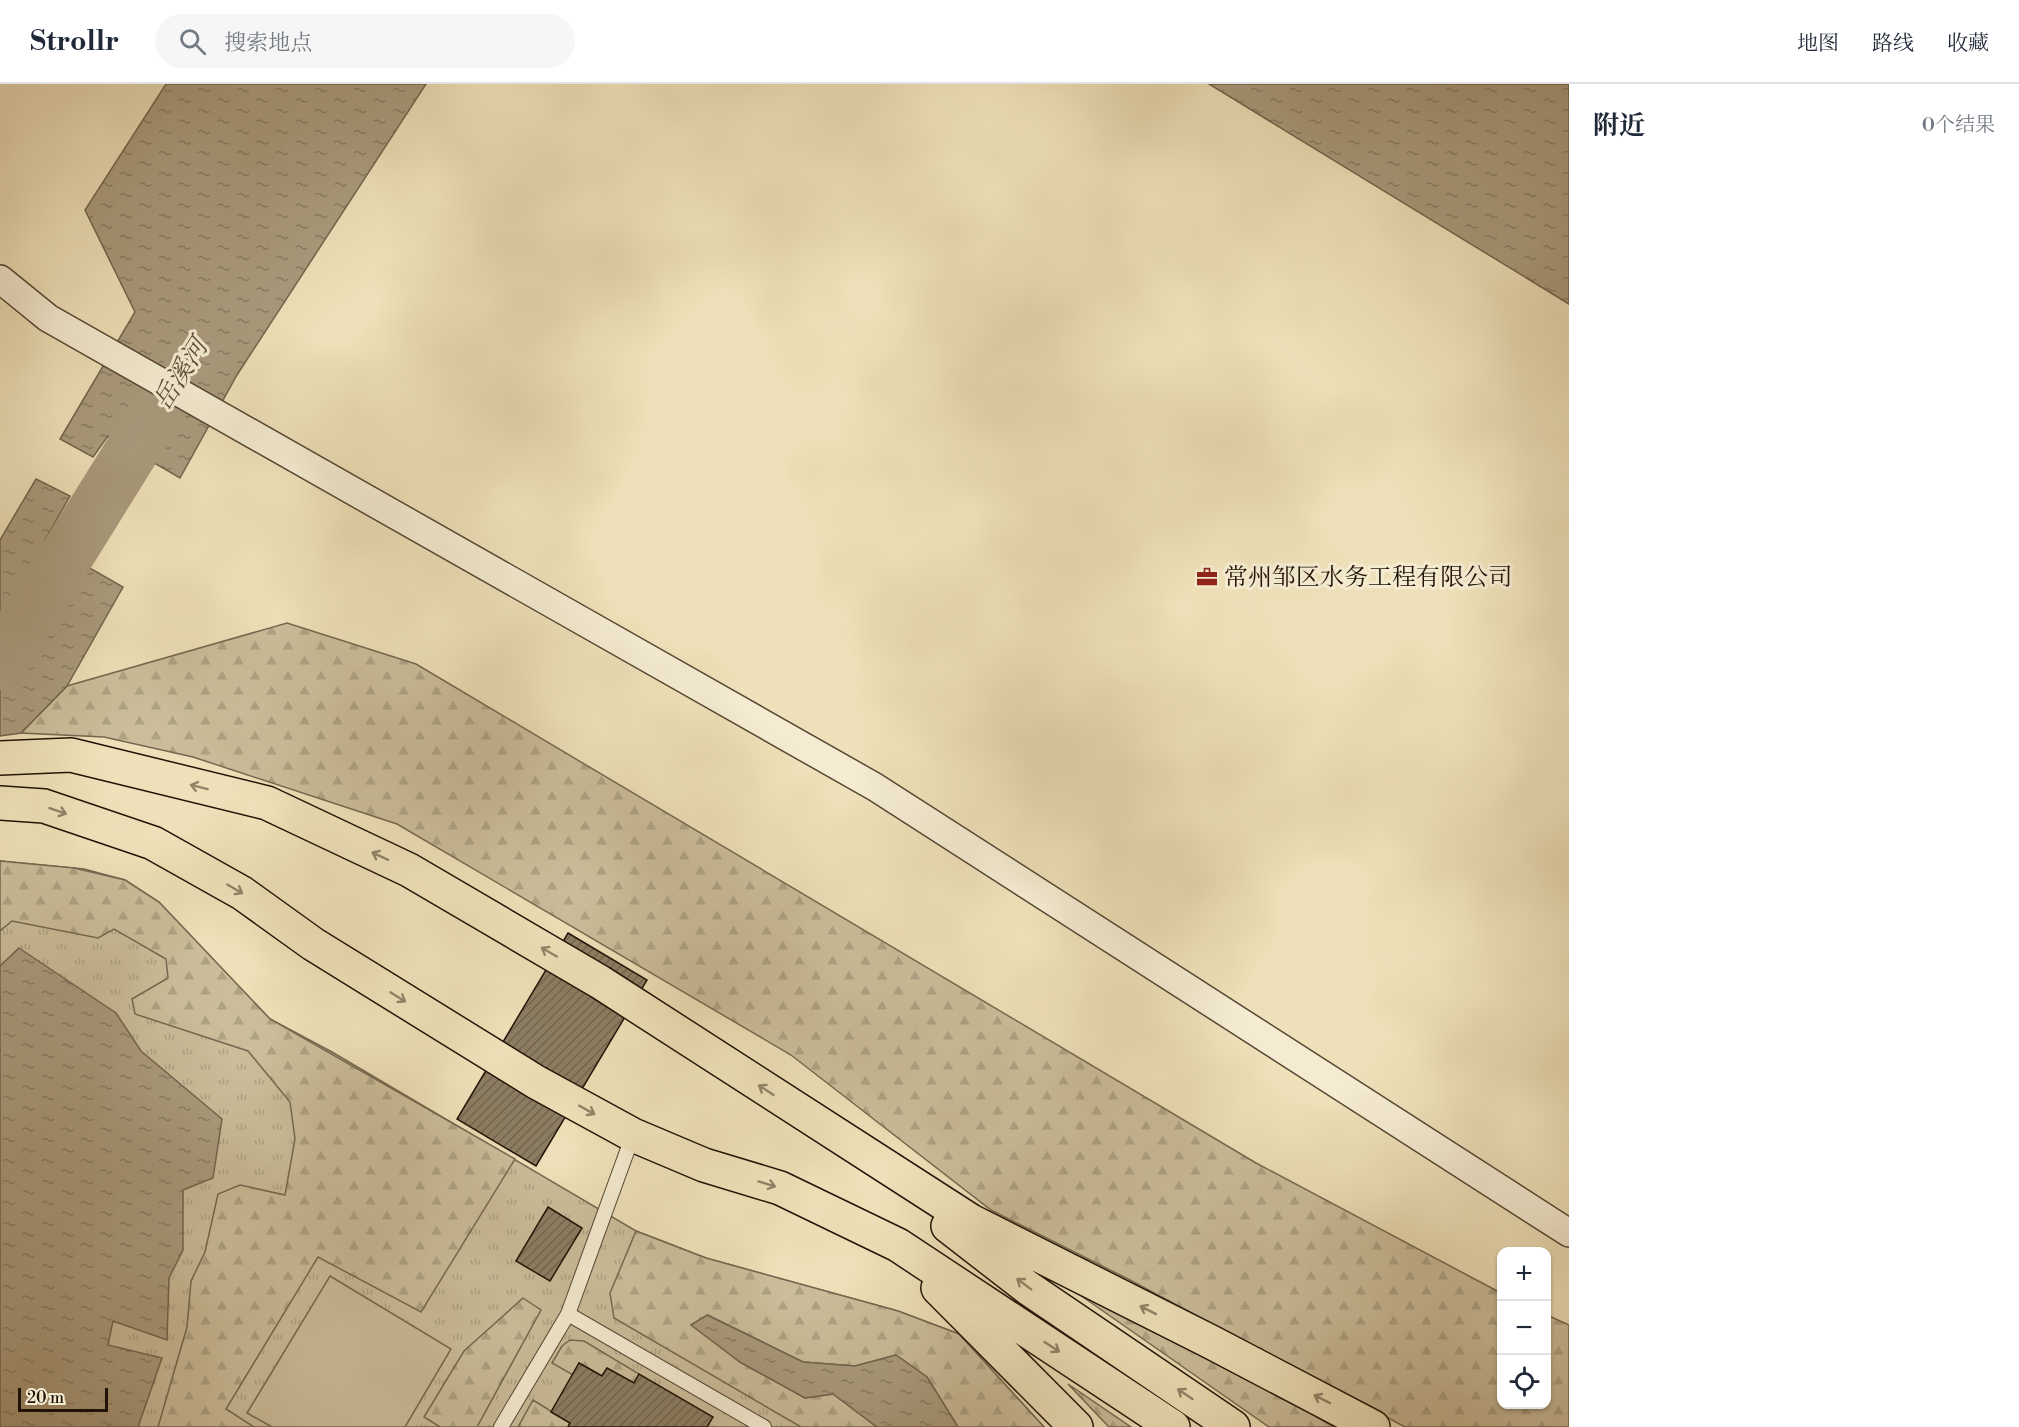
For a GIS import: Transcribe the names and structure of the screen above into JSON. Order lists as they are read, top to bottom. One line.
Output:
{"water":["岳溪河"],"places":{"office":["常州邹区水务工程有限公司"]},"scale_bar":"20 m","page":{"header":"Strollr","search":"搜索地点","nav":["地图","路线","收藏"],"heading":["附近","0个结果"],"map_buttons":["+","−"],"scale":"20 m"}}
